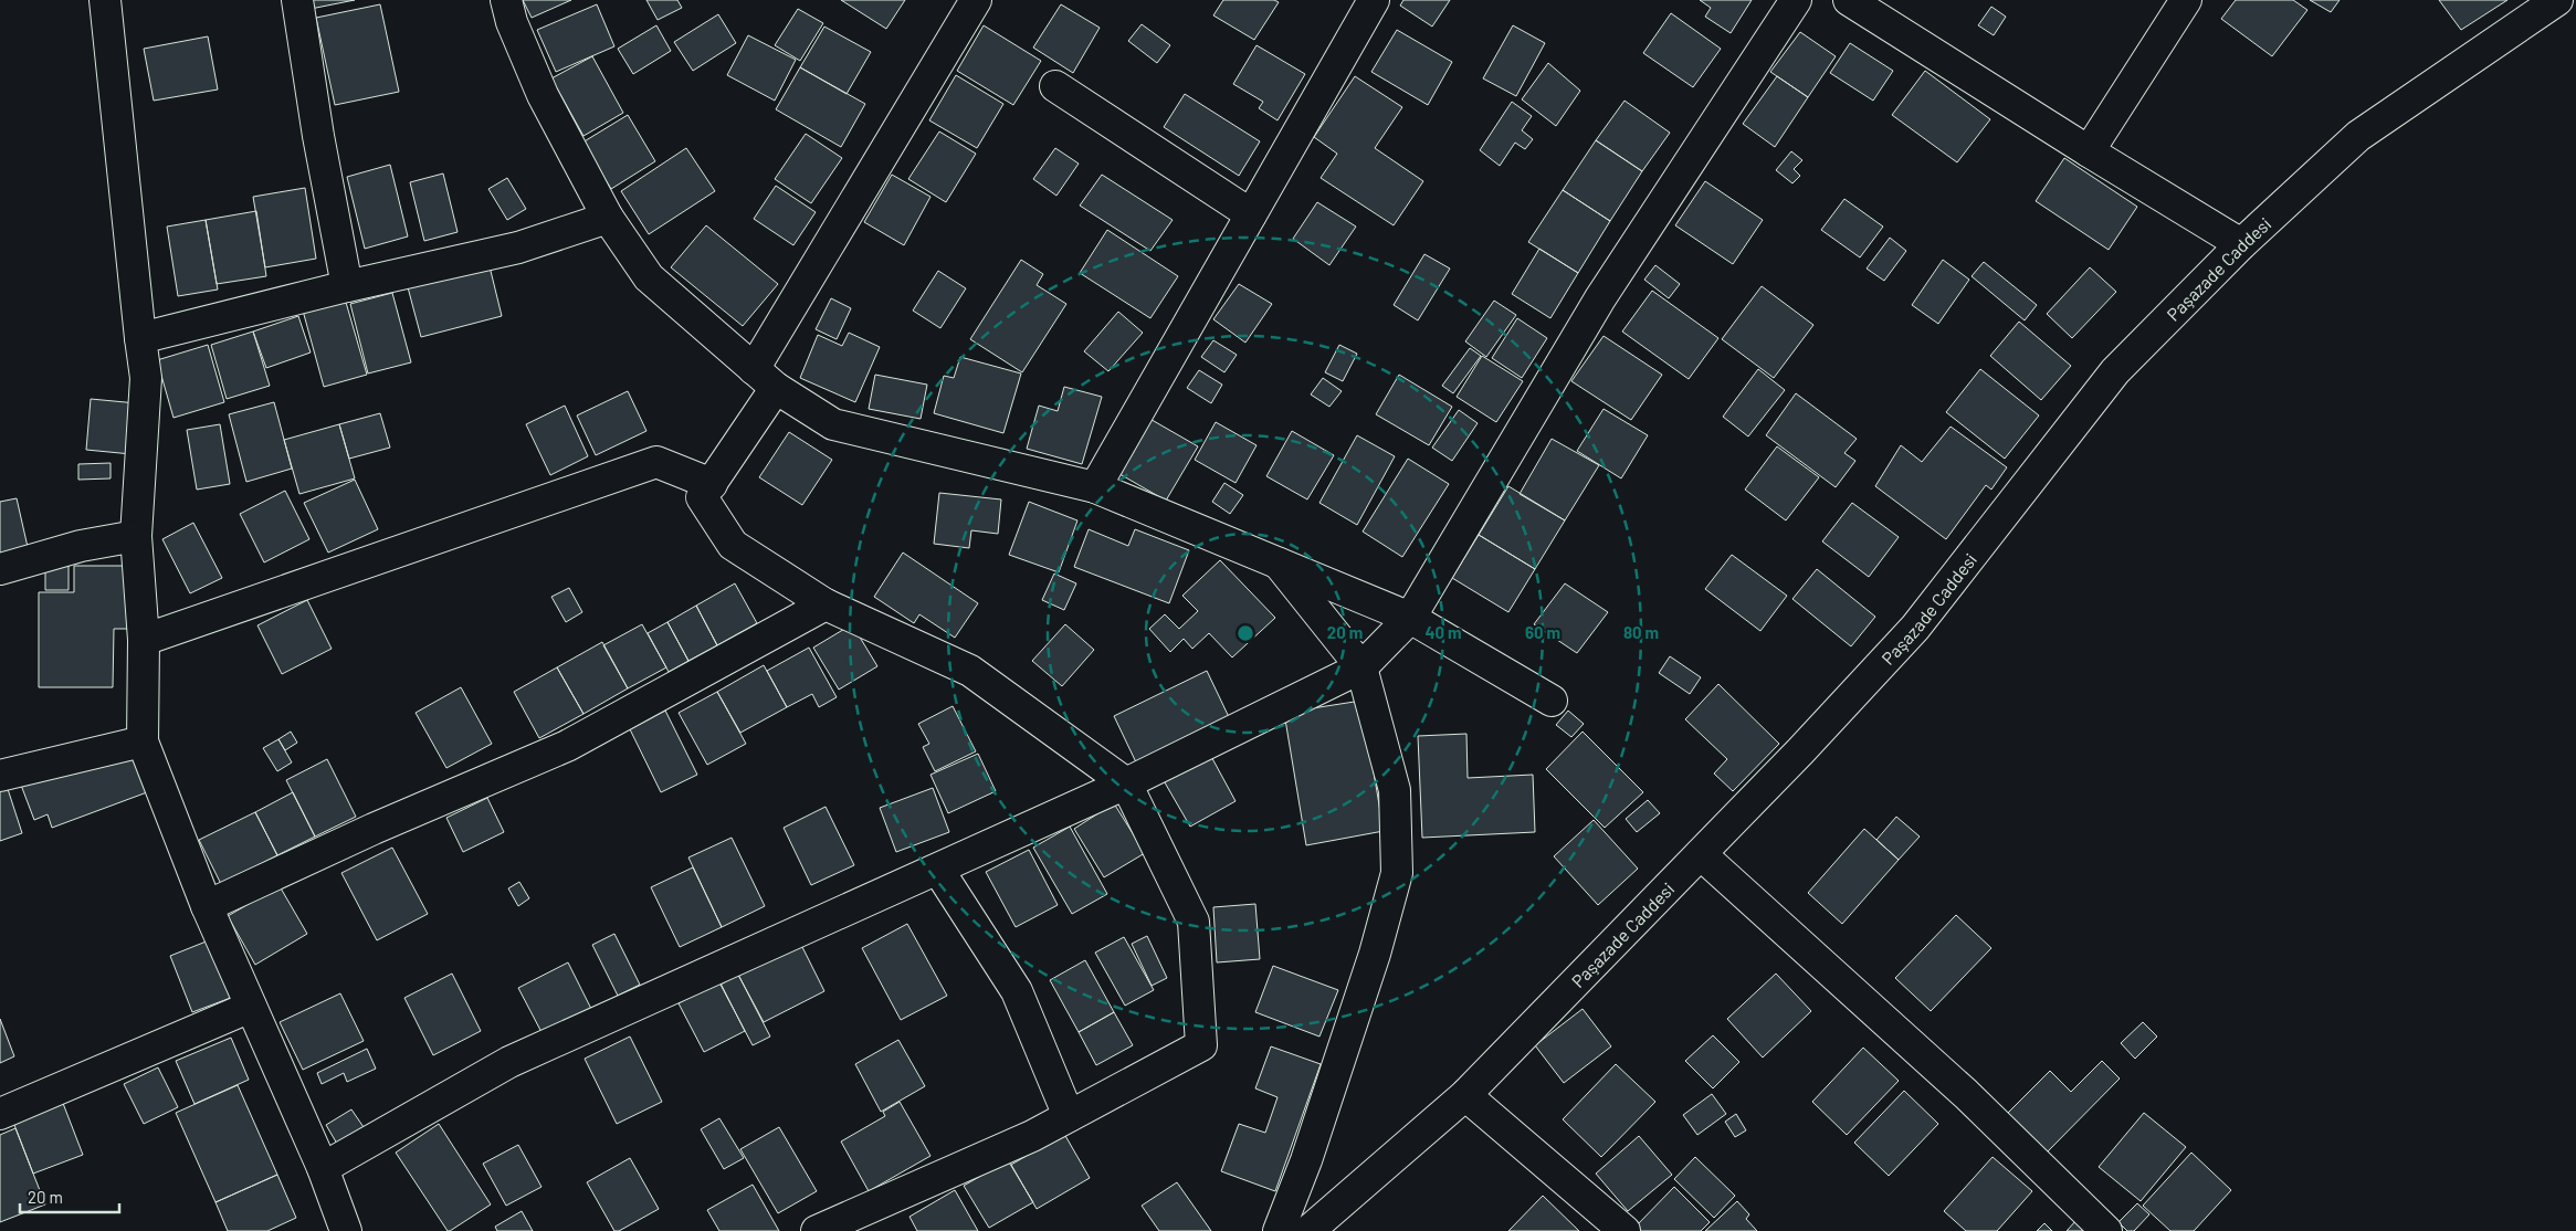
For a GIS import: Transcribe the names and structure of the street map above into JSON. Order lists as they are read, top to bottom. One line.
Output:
{"streets":{"street":["Paşazade Caddesi"]},"scale_bar":"20 m","rings":["20 m","40 m","60 m","80 m"]}
